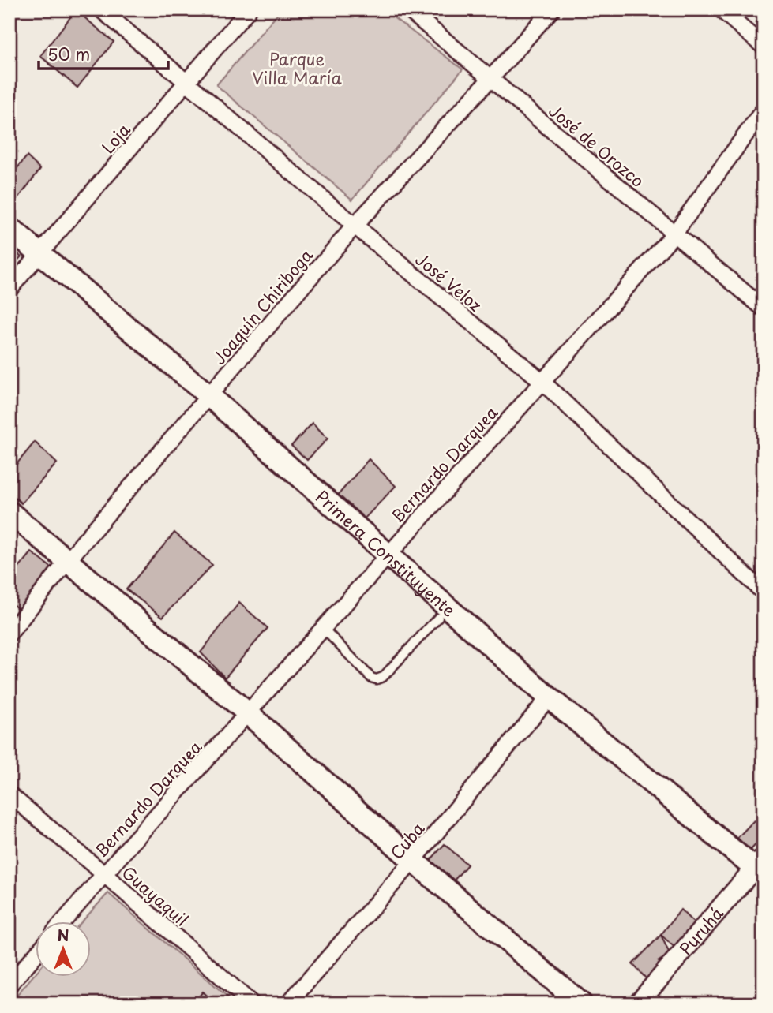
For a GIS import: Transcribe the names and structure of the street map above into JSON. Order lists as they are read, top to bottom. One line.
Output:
{"streets":{"main road":["Primera Constituyente"],"street":["Loja","José de Orozco","José Veloz","Joaquín Chiriboga","Bernardo Darquea","Cuba","Guayaquil","Puruhá"]},"crossings":[["Loja","José Veloz"],["Loja","Primera Constituyente"],["José de Orozco","Joaquín Chiriboga"],["José de Orozco","Bernardo Darquea"],["José Veloz","Joaquín Chiriboga"],["José Veloz","Bernardo Darquea"],["Joaquín Chiriboga","Primera Constituyente"],["Bernardo Darquea","Primera Constituyente"],["Bernardo Darquea","Guayaquil"],["Primera Constituyente","Cuba"],["Primera Constituyente","Puruhá"]],"parks":["Parque Villa María"],"scale_bar":"50 m","north":"top"}
